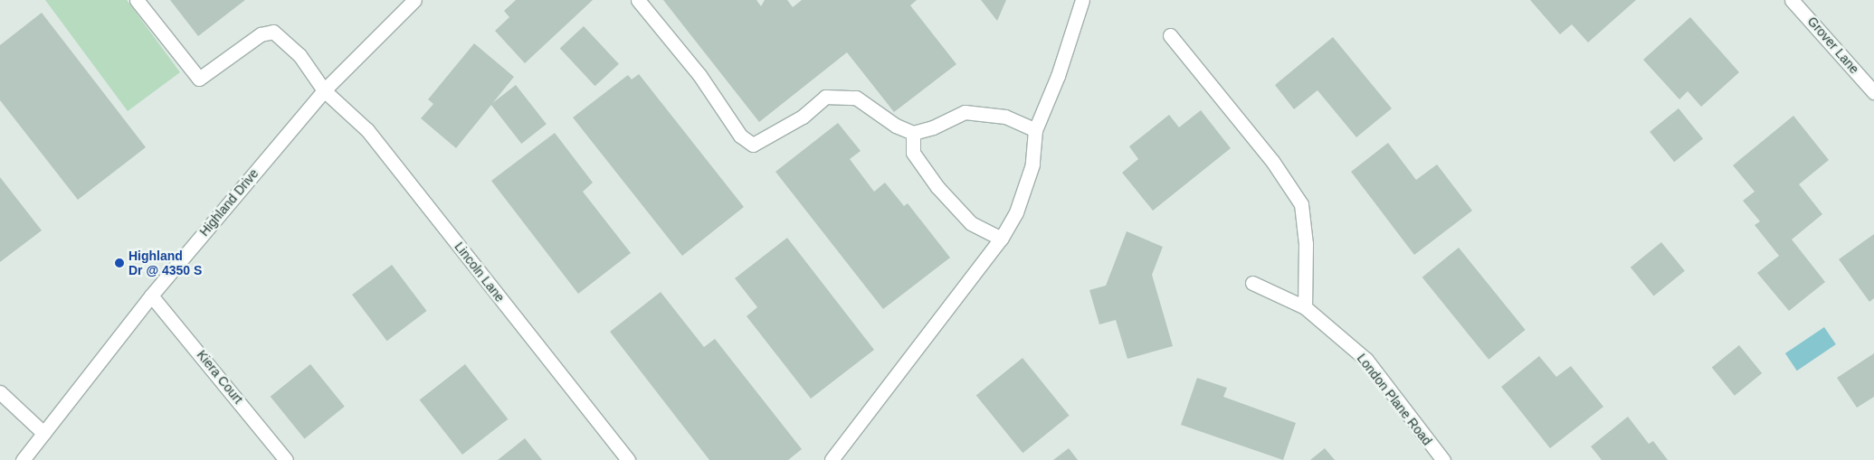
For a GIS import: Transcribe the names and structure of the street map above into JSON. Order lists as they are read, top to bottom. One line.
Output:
{"streets":{"street":["Grover Lane","Highland Drive","Lincoln Lane","Kiera Court","London Plane Road"]},"crossings":[["Highland Drive","Lincoln Lane"],["Highland Drive","Kiera Court"]],"places":["Highland Dr @ 4350 S"]}
